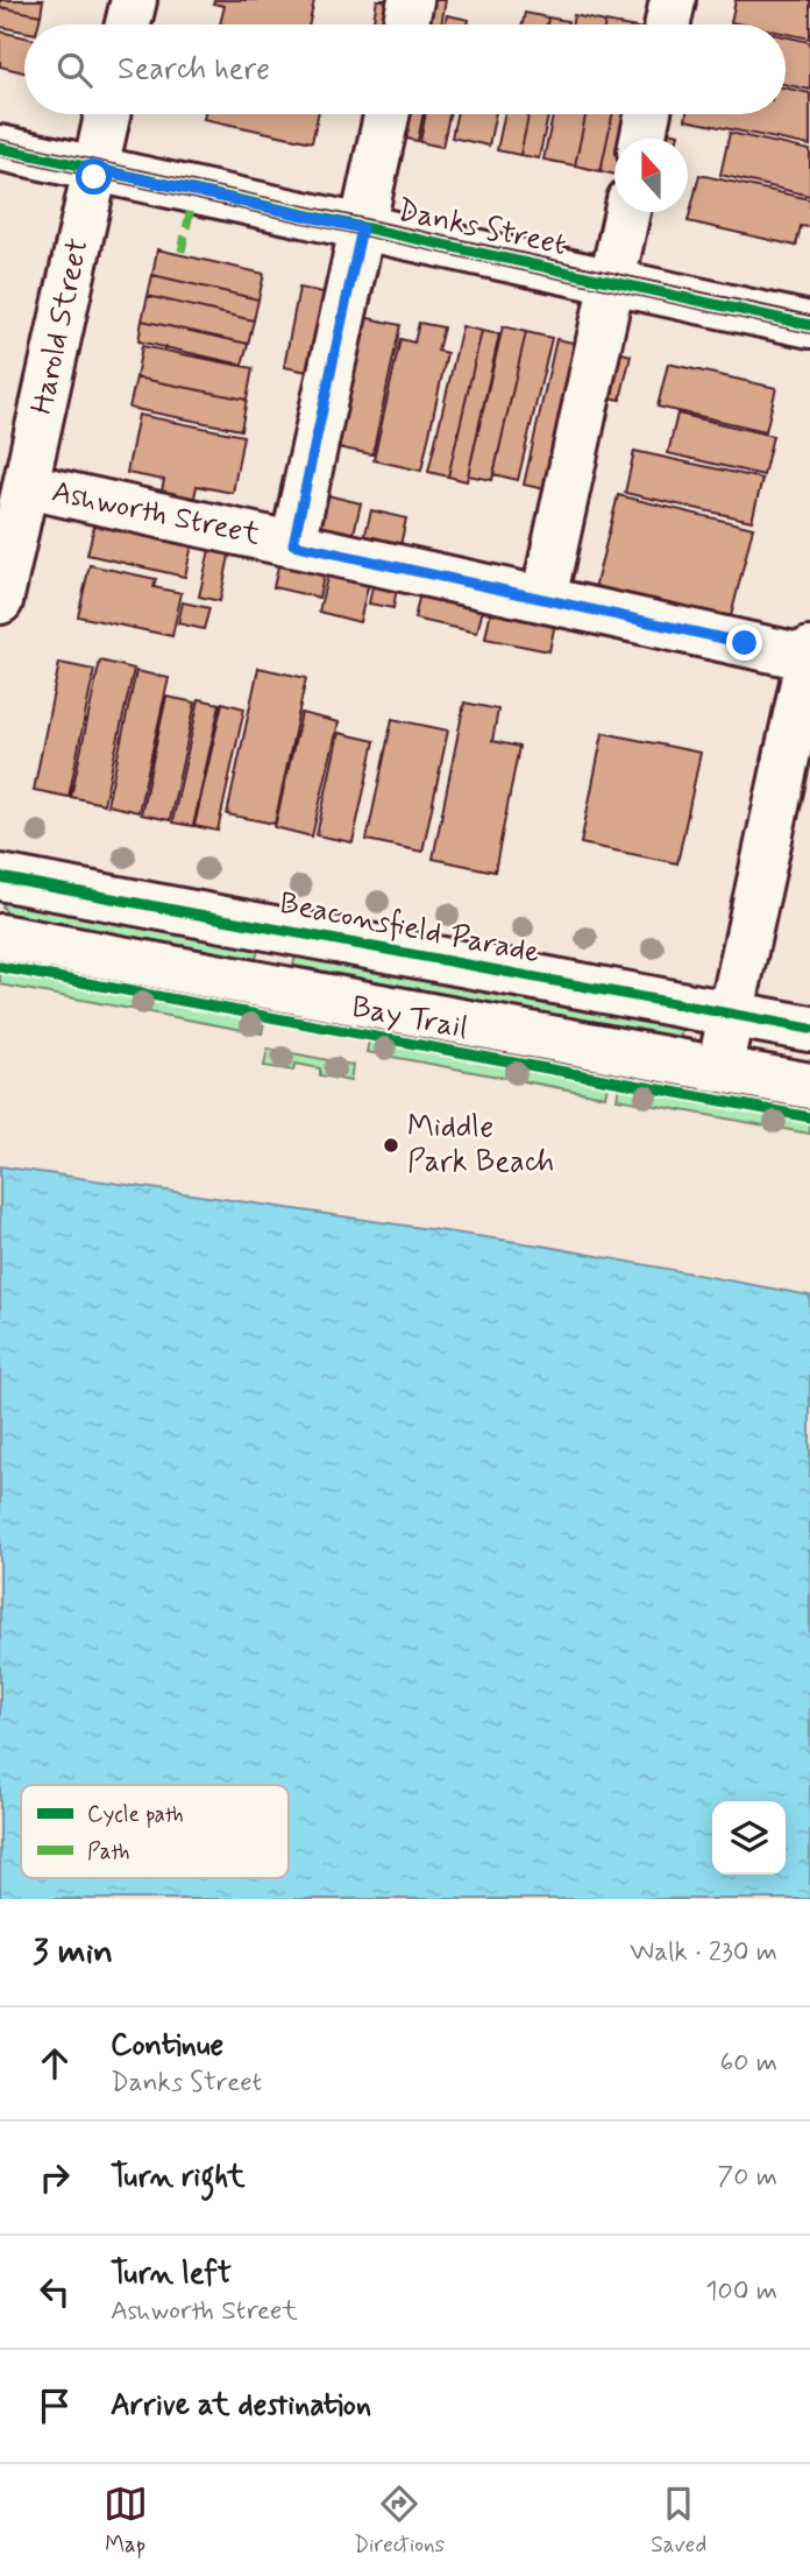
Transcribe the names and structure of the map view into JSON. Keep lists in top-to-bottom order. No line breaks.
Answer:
{"streets":{"street":["Danks Street","Harold Street","Ashworth Street","Beaconsfield Parade"],"cycle path":["Bay Trail"]},"crossings":[["Danks Street","Harold Street"],["Harold Street","Ashworth Street"]],"places":["Middle Park Beach"],"legend":["Cycle path","Path"],"north":"top","page":{"search":"Search here","heading":["3 min","Walk · 230 m"],"list":[["Continue","Danks Street","60 m"],["Turn right","70 m"],["Turn left","Ashworth Street","100 m"],"Arrive at destination"],"nav":["Map","Directions","Saved"]}}
